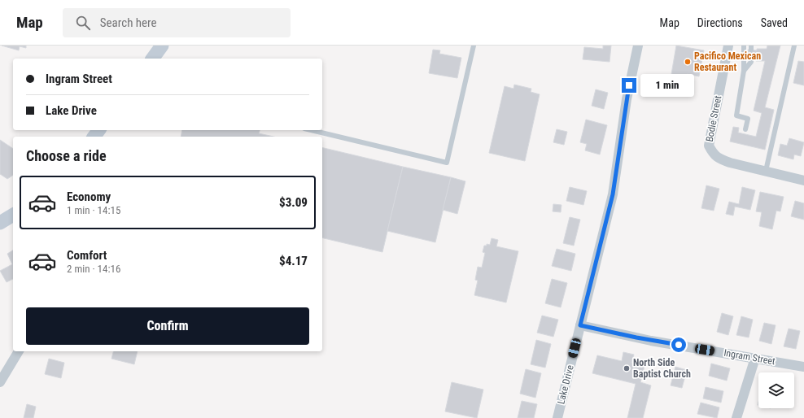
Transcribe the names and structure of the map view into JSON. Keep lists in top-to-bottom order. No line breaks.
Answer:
{"streets":{"street":["Bodie Street","Ingram Street","Lake Drive"]},"crossings":[["Ingram Street","Lake Drive"]],"places":["Pacifico Mexican Restaurant","North Side Baptist Church"],"page":{"header":"Map","search":"Search here","nav":["Map","Directions","Saved"],"banner":["Ingram Street","Lake Drive"],"bubble":"1 min","heading":"Choose a ride","list":[{"name":"Economy","note":"1 min · 14:15","value":"$3.09"},{"name":"Comfort","note":"2 min · 14:16","value":"$4.17"}],"buttons":"Confirm"}}
